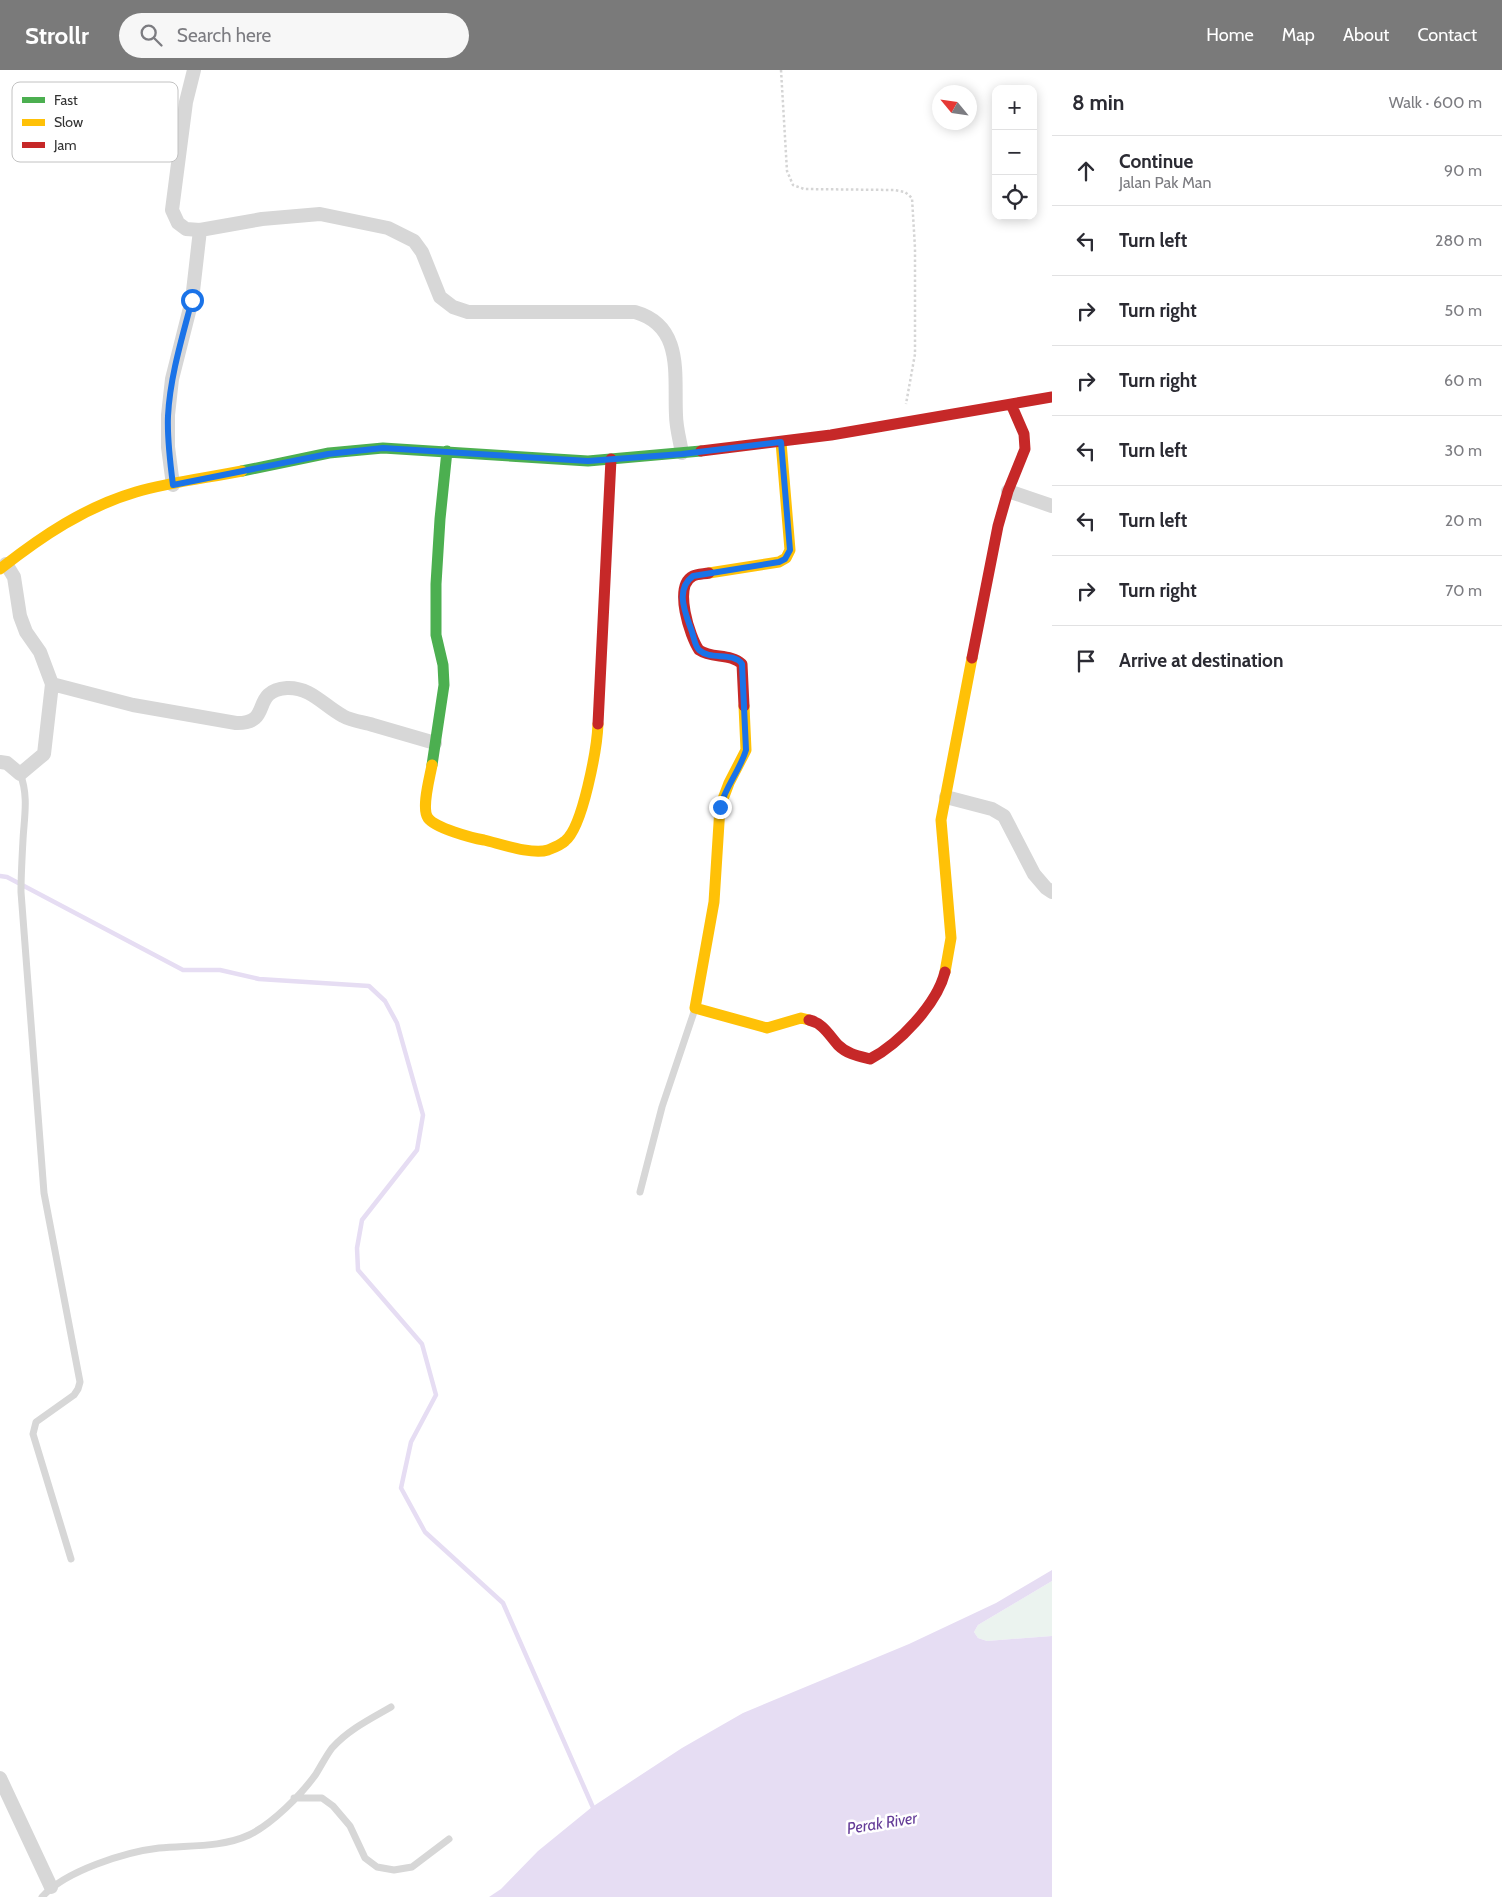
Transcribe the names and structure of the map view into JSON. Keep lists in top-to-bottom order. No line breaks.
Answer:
{"water":["Perak River"],"legend":["Fast","Slow","Jam"],"north":"top left","page":{"header":"Strollr","search":"Search here","nav":["Home","Map","About","Contact"],"heading":["8 min","Walk · 600 m"],"map_buttons":["+","−"],"list":[["Continue","Jalan Pak Man","90 m"],["Turn left","280 m"],["Turn right","50 m"],["Turn right","60 m"],["Turn left","30 m"],["Turn left","20 m"],["Turn right","70 m"],"Arrive at destination"]}}
